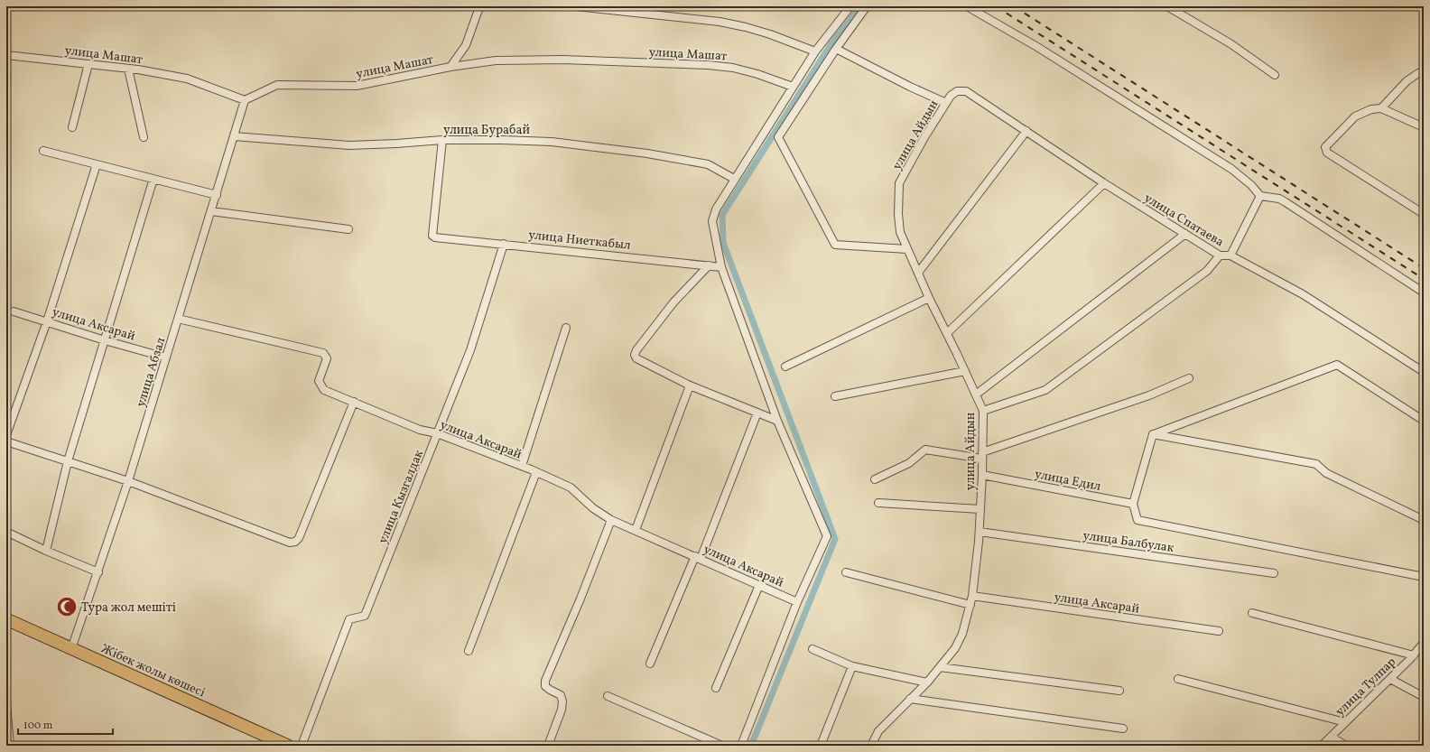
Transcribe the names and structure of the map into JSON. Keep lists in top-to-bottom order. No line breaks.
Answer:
{"streets":{"main road":["Жібек жолы көшесі"],"street":["улица Машат","улица Бурабай","улица Айдын","улица Спатаева","улица Ниеткабыл","улица Аксарай","улица Абзал","улица Едил","улица Кызгалдак","улица Балбулак","улица Тулпар"]},"crossings":[["улица Машат","улица Абзал"],["улица Бурабай","улица Ниеткабыл"],["улица Бурабай","улица Абзал"],["улица Айдын","улица Спатаева"],["улица Айдын","улица Аксарай"],["улица Айдын","улица Едил"],["улица Айдын","улица Балбулак"],["улица Ниеткабыл","улица Кызгалдак"],["улица Аксарай","улица Абзал"],["улица Аксарай","улица Кызгалдак"],["улица Абзал","Жібек жолы көшесі"],["улица Едил","улица Балбулак"]],"places":{"mosque":["Тура жол мешіті"]},"scale_bar":"100 m"}
